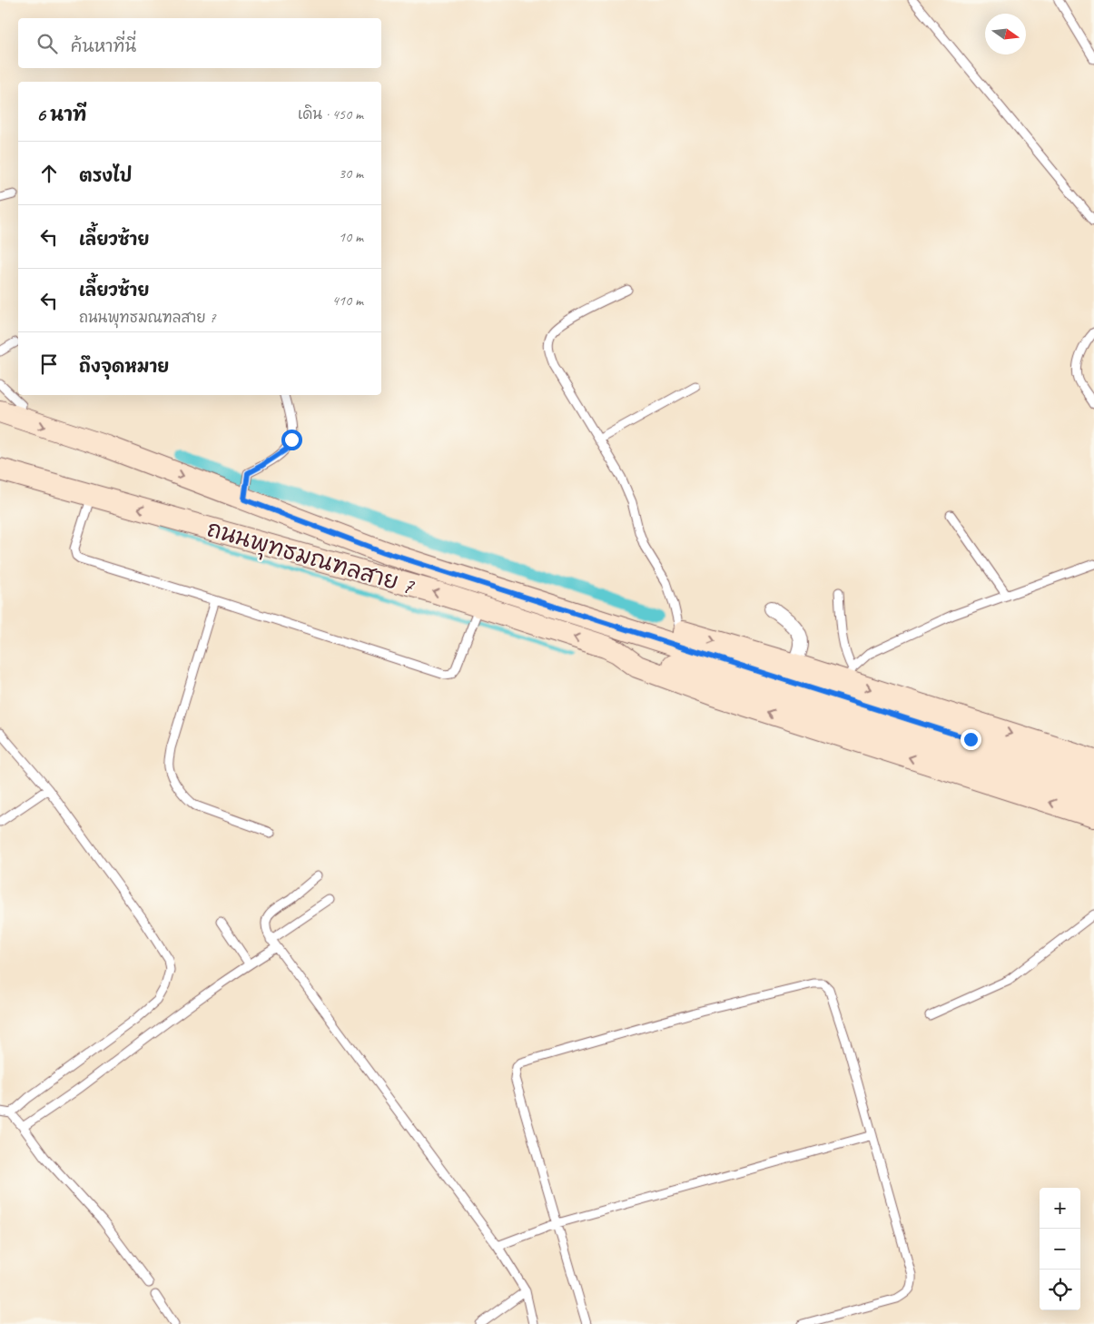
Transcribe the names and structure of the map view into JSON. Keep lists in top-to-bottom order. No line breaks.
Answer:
{"streets":{"main road":["ถนนพุทธมณฑลสาย 7"]},"north":"right","page":{"search":"ค้นหาที่นี่","heading":["6 นาที","เดิน · 450 m"],"list":[["ตรงไป","30 m"],["เลี้ยวซ้าย","10 m"],["เลี้ยวซ้าย","ถนนพุทธมณฑลสาย 7","410 m"],"ถึงจุดหมาย"],"map_buttons":["+","−"]}}
